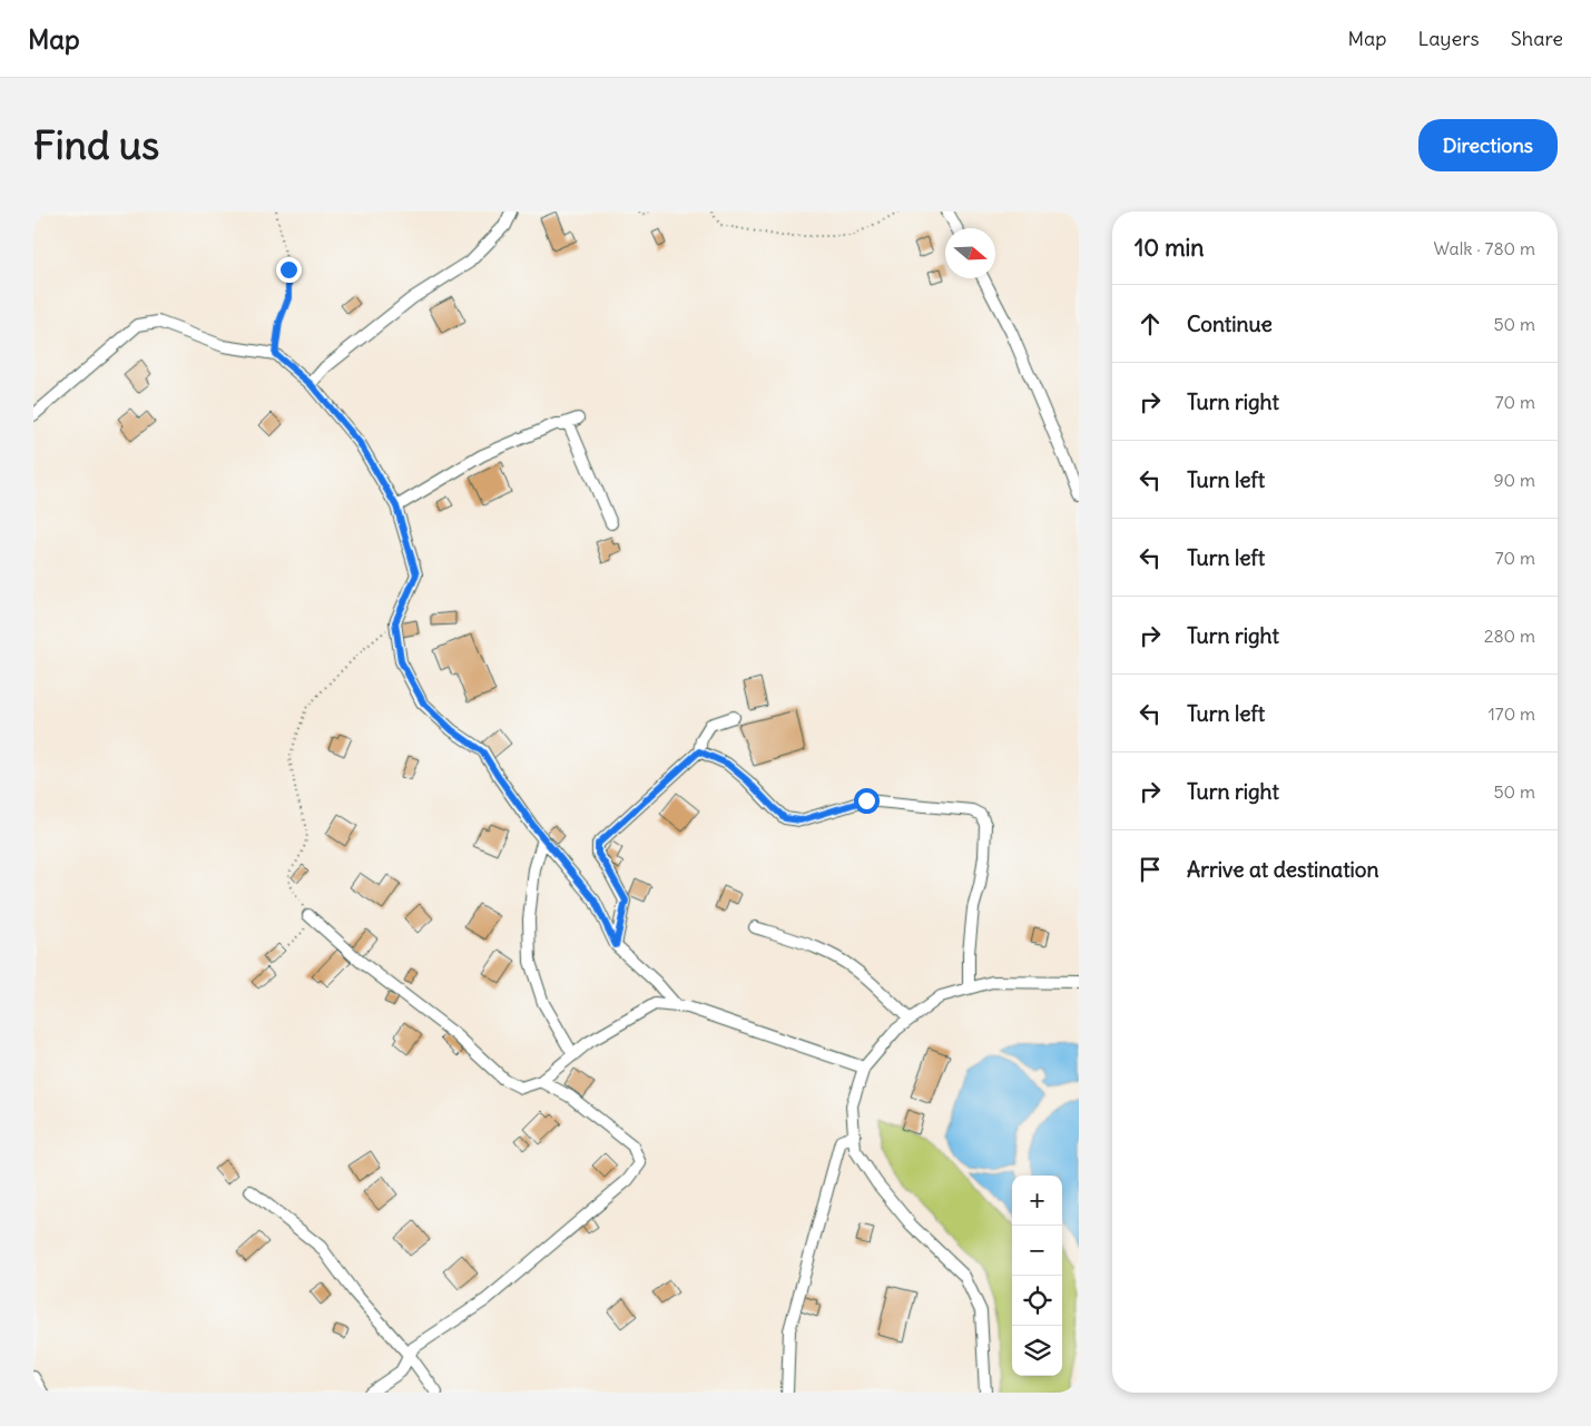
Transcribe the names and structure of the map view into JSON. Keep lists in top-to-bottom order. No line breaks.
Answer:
{"north":"right","page":{"header":"Map","nav":["Map","Layers","Share"],"buttons":"Directions","title":"Find us","heading":["10 min","Walk · 780 m"],"list":[["Continue","50 m"],["Turn right","70 m"],["Turn left","90 m"],["Turn left","70 m"],["Turn right","280 m"],["Turn left","170 m"],["Turn right","50 m"],"Arrive at destination"],"map_buttons":["+","−"]}}
